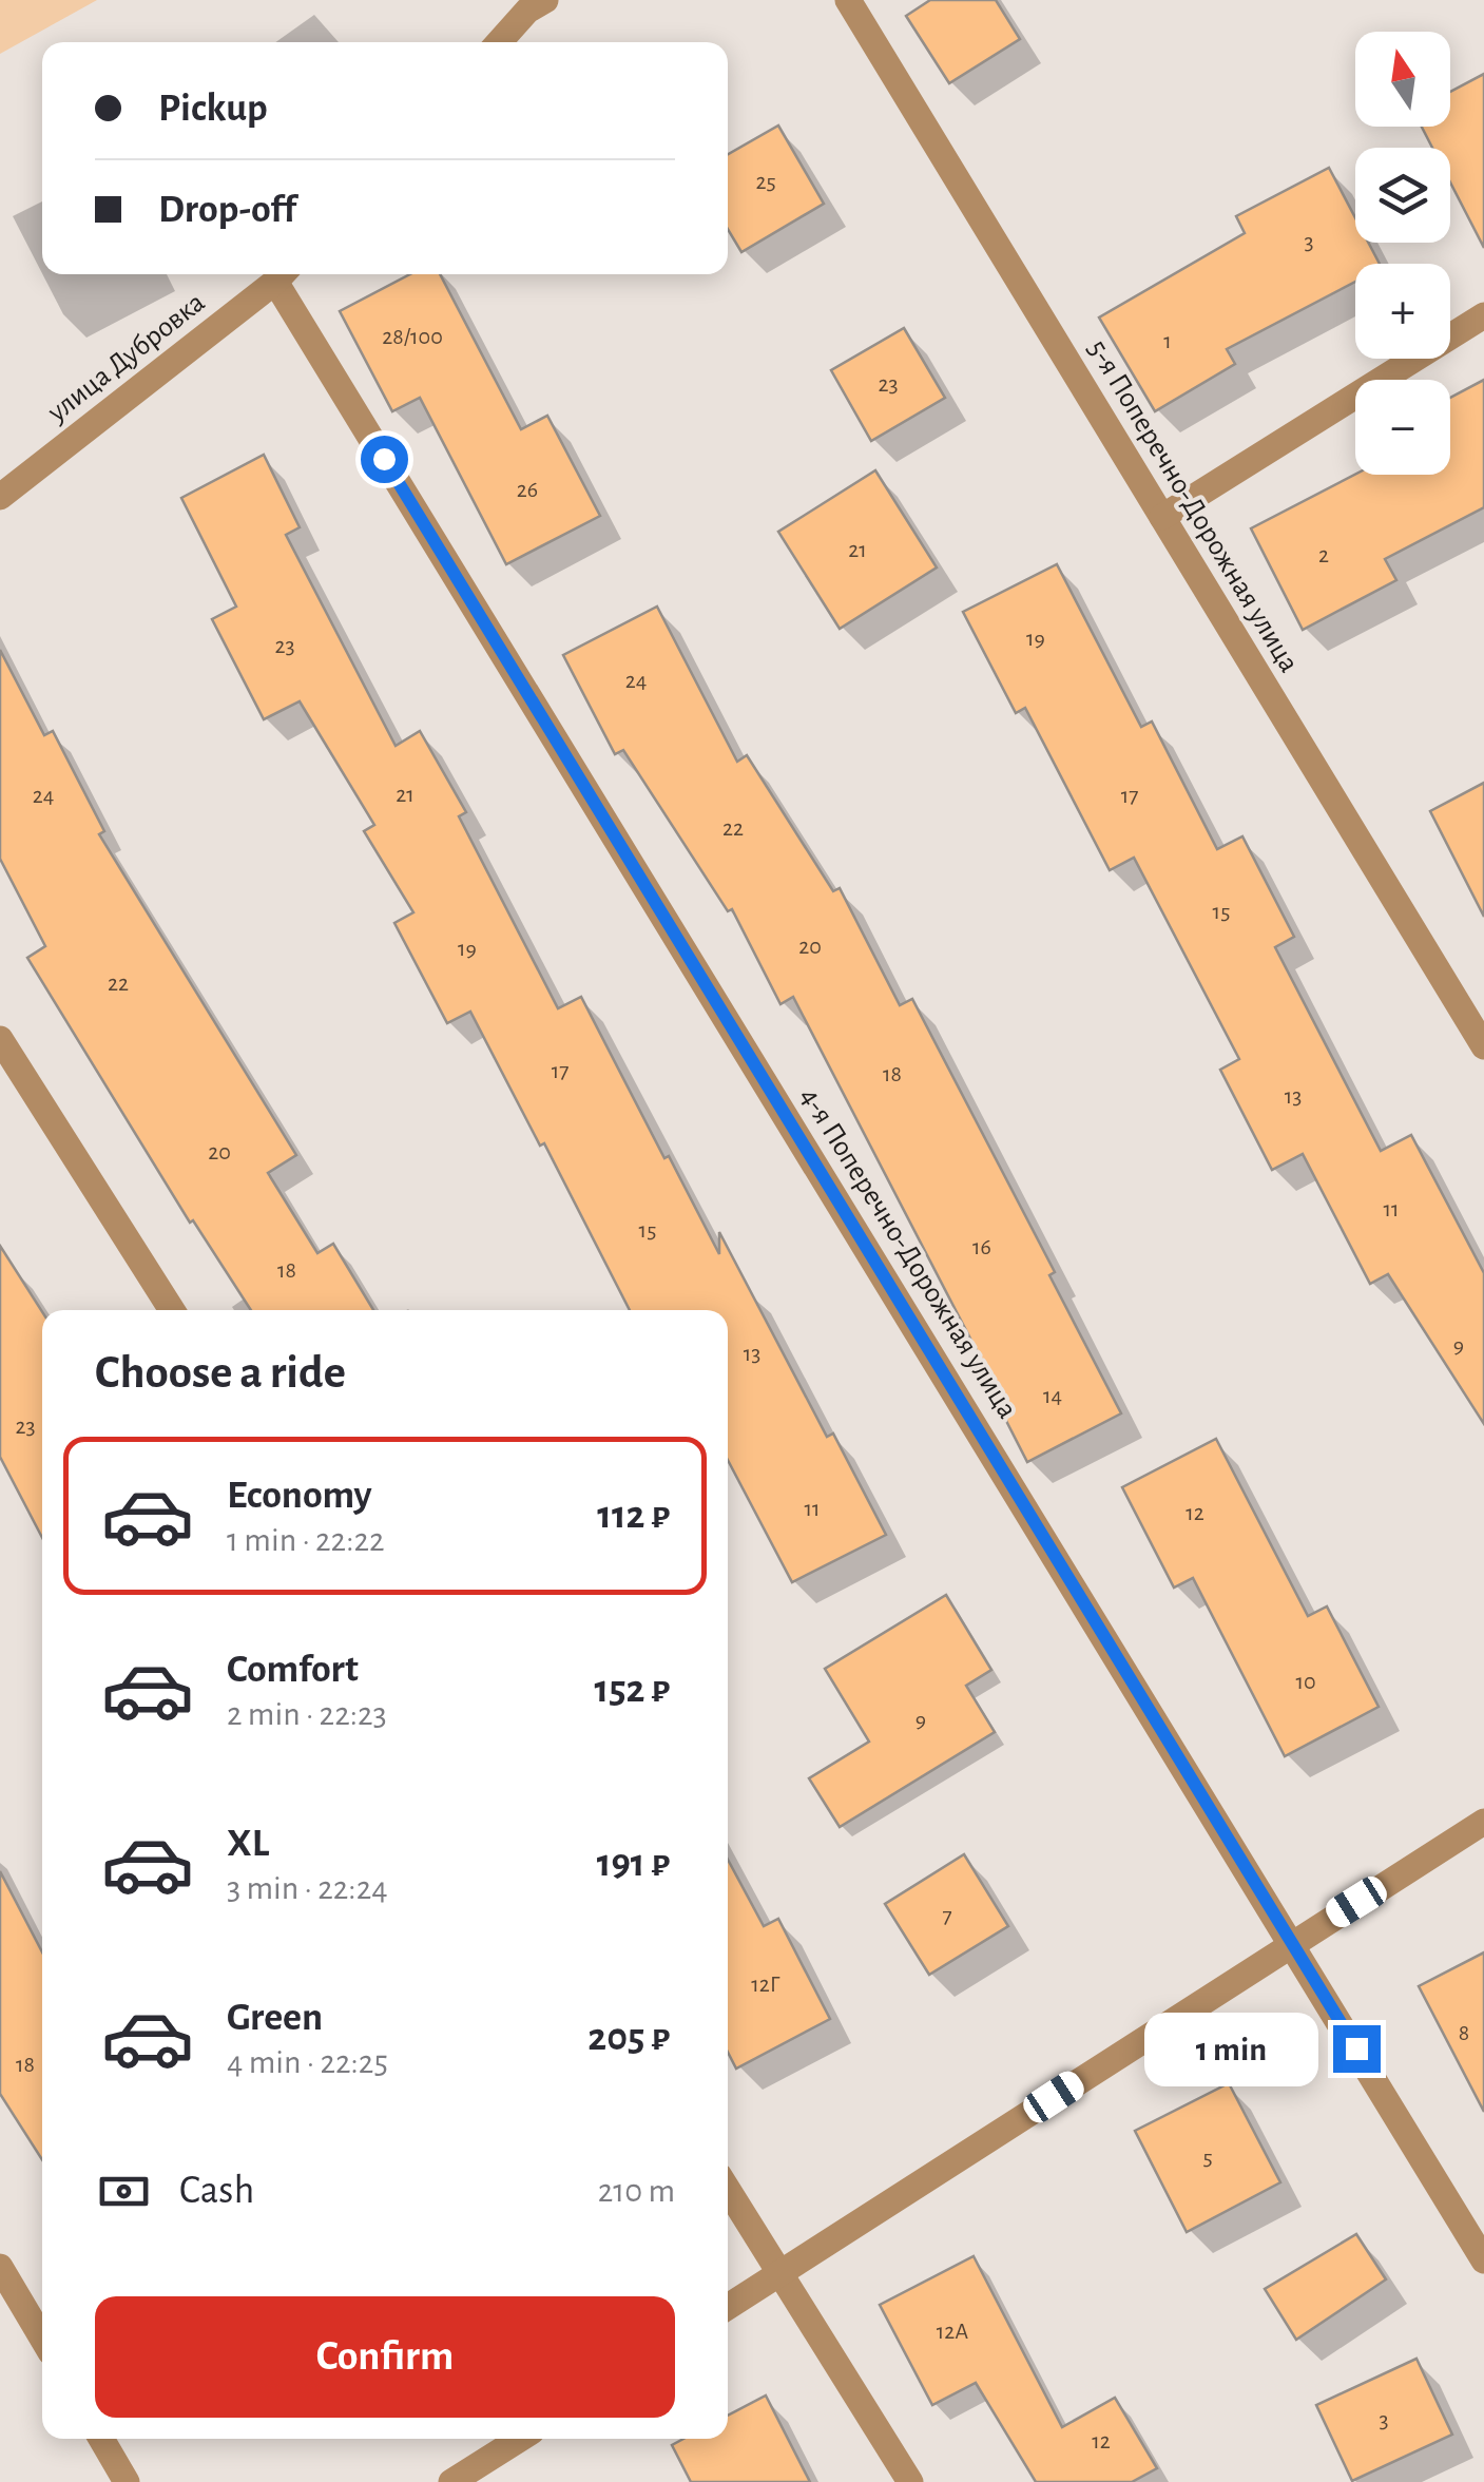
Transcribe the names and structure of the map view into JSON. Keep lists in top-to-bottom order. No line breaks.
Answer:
{"streets":{"street":["улица Дубровка","5-я Поперечно-Дорожная улица","4-я Поперечно-Дорожная улица"]},"crossings":[["улица Дубровка","4-я Поперечно-Дорожная улица"]],"house_numbers":["25","3","28/100","1","23","26","21","2","19","23","24","21","24","17","22","15","20","19","22","17","18","13","20","11","15","16","18","9","13","14","23","11","12","10","9","7","12Г","8","18","5","12А","3","12"],"north":"top","page":{"map_buttons":["+","−"],"banner":["Pickup","Drop-off"],"heading":"Choose a ride","list":[{"name":"Economy","note":"1 min · 22:22","value":"112 ₽"},{"name":"Comfort","note":"2 min · 22:23","value":"152 ₽"},{"name":"XL","note":"3 min · 22:24","value":"191 ₽"},{"name":"Green","note":"4 min · 22:25","value":"205 ₽"}],"bubble":"1 min","pay":["Cash","210 m"],"buttons":"Confirm"}}
